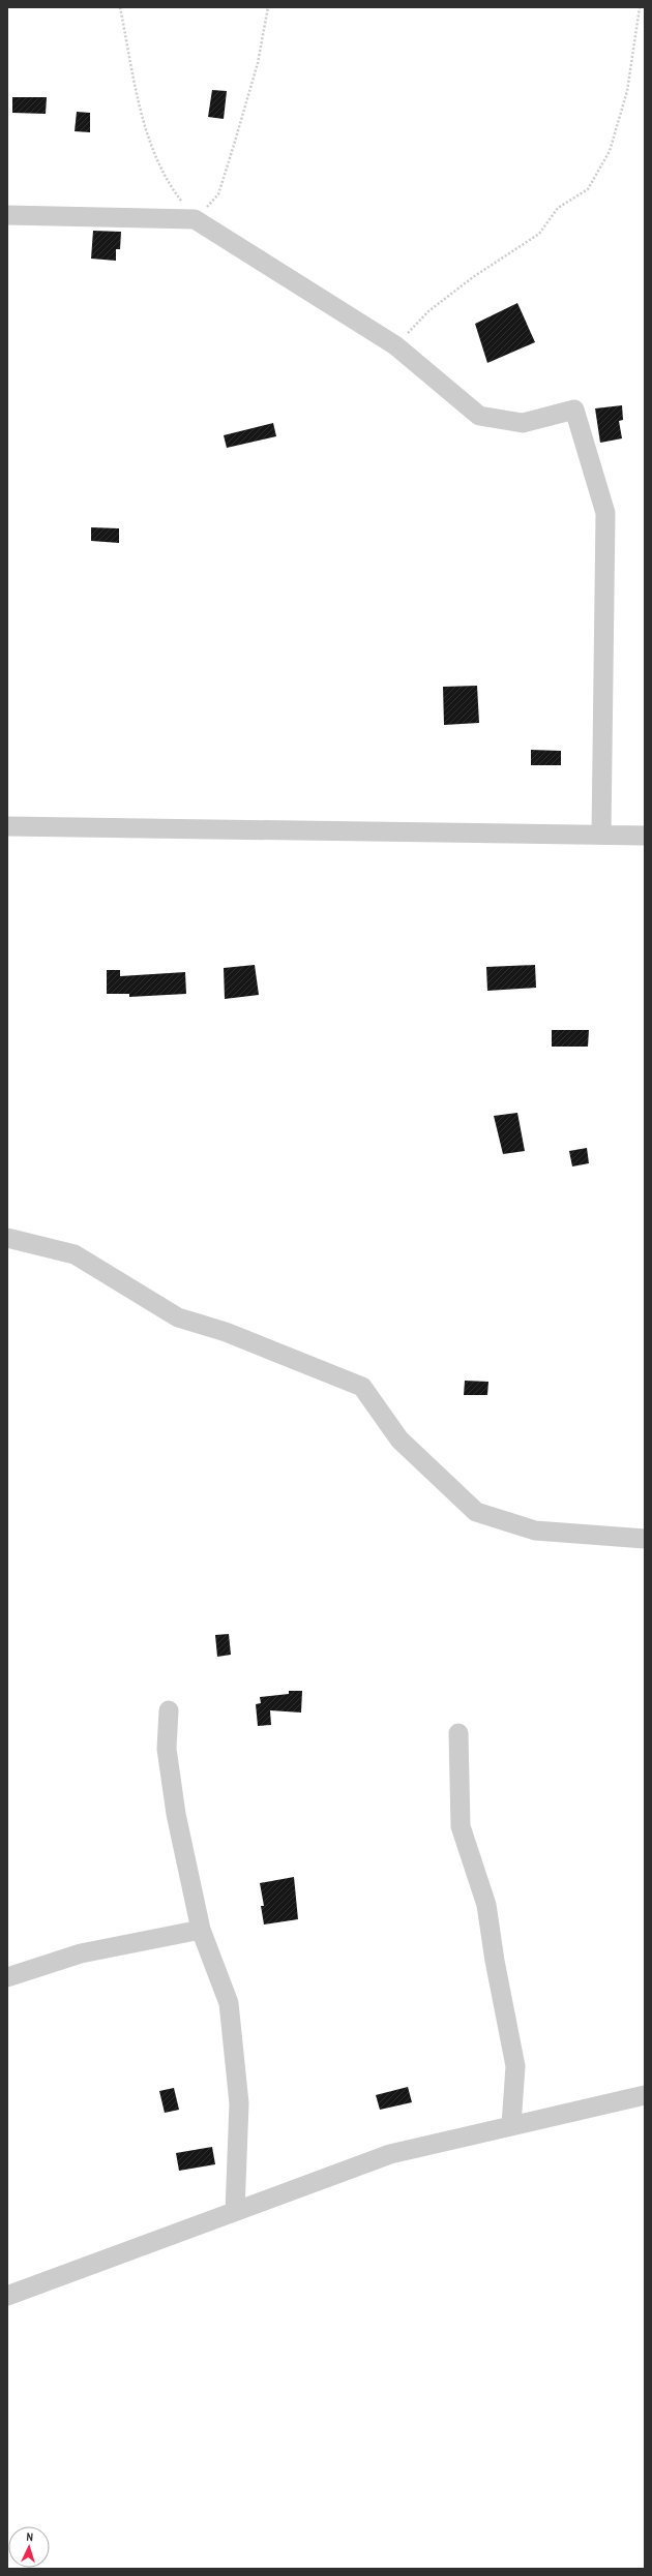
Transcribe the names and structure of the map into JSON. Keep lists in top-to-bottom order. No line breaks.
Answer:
{"north":"top"}
